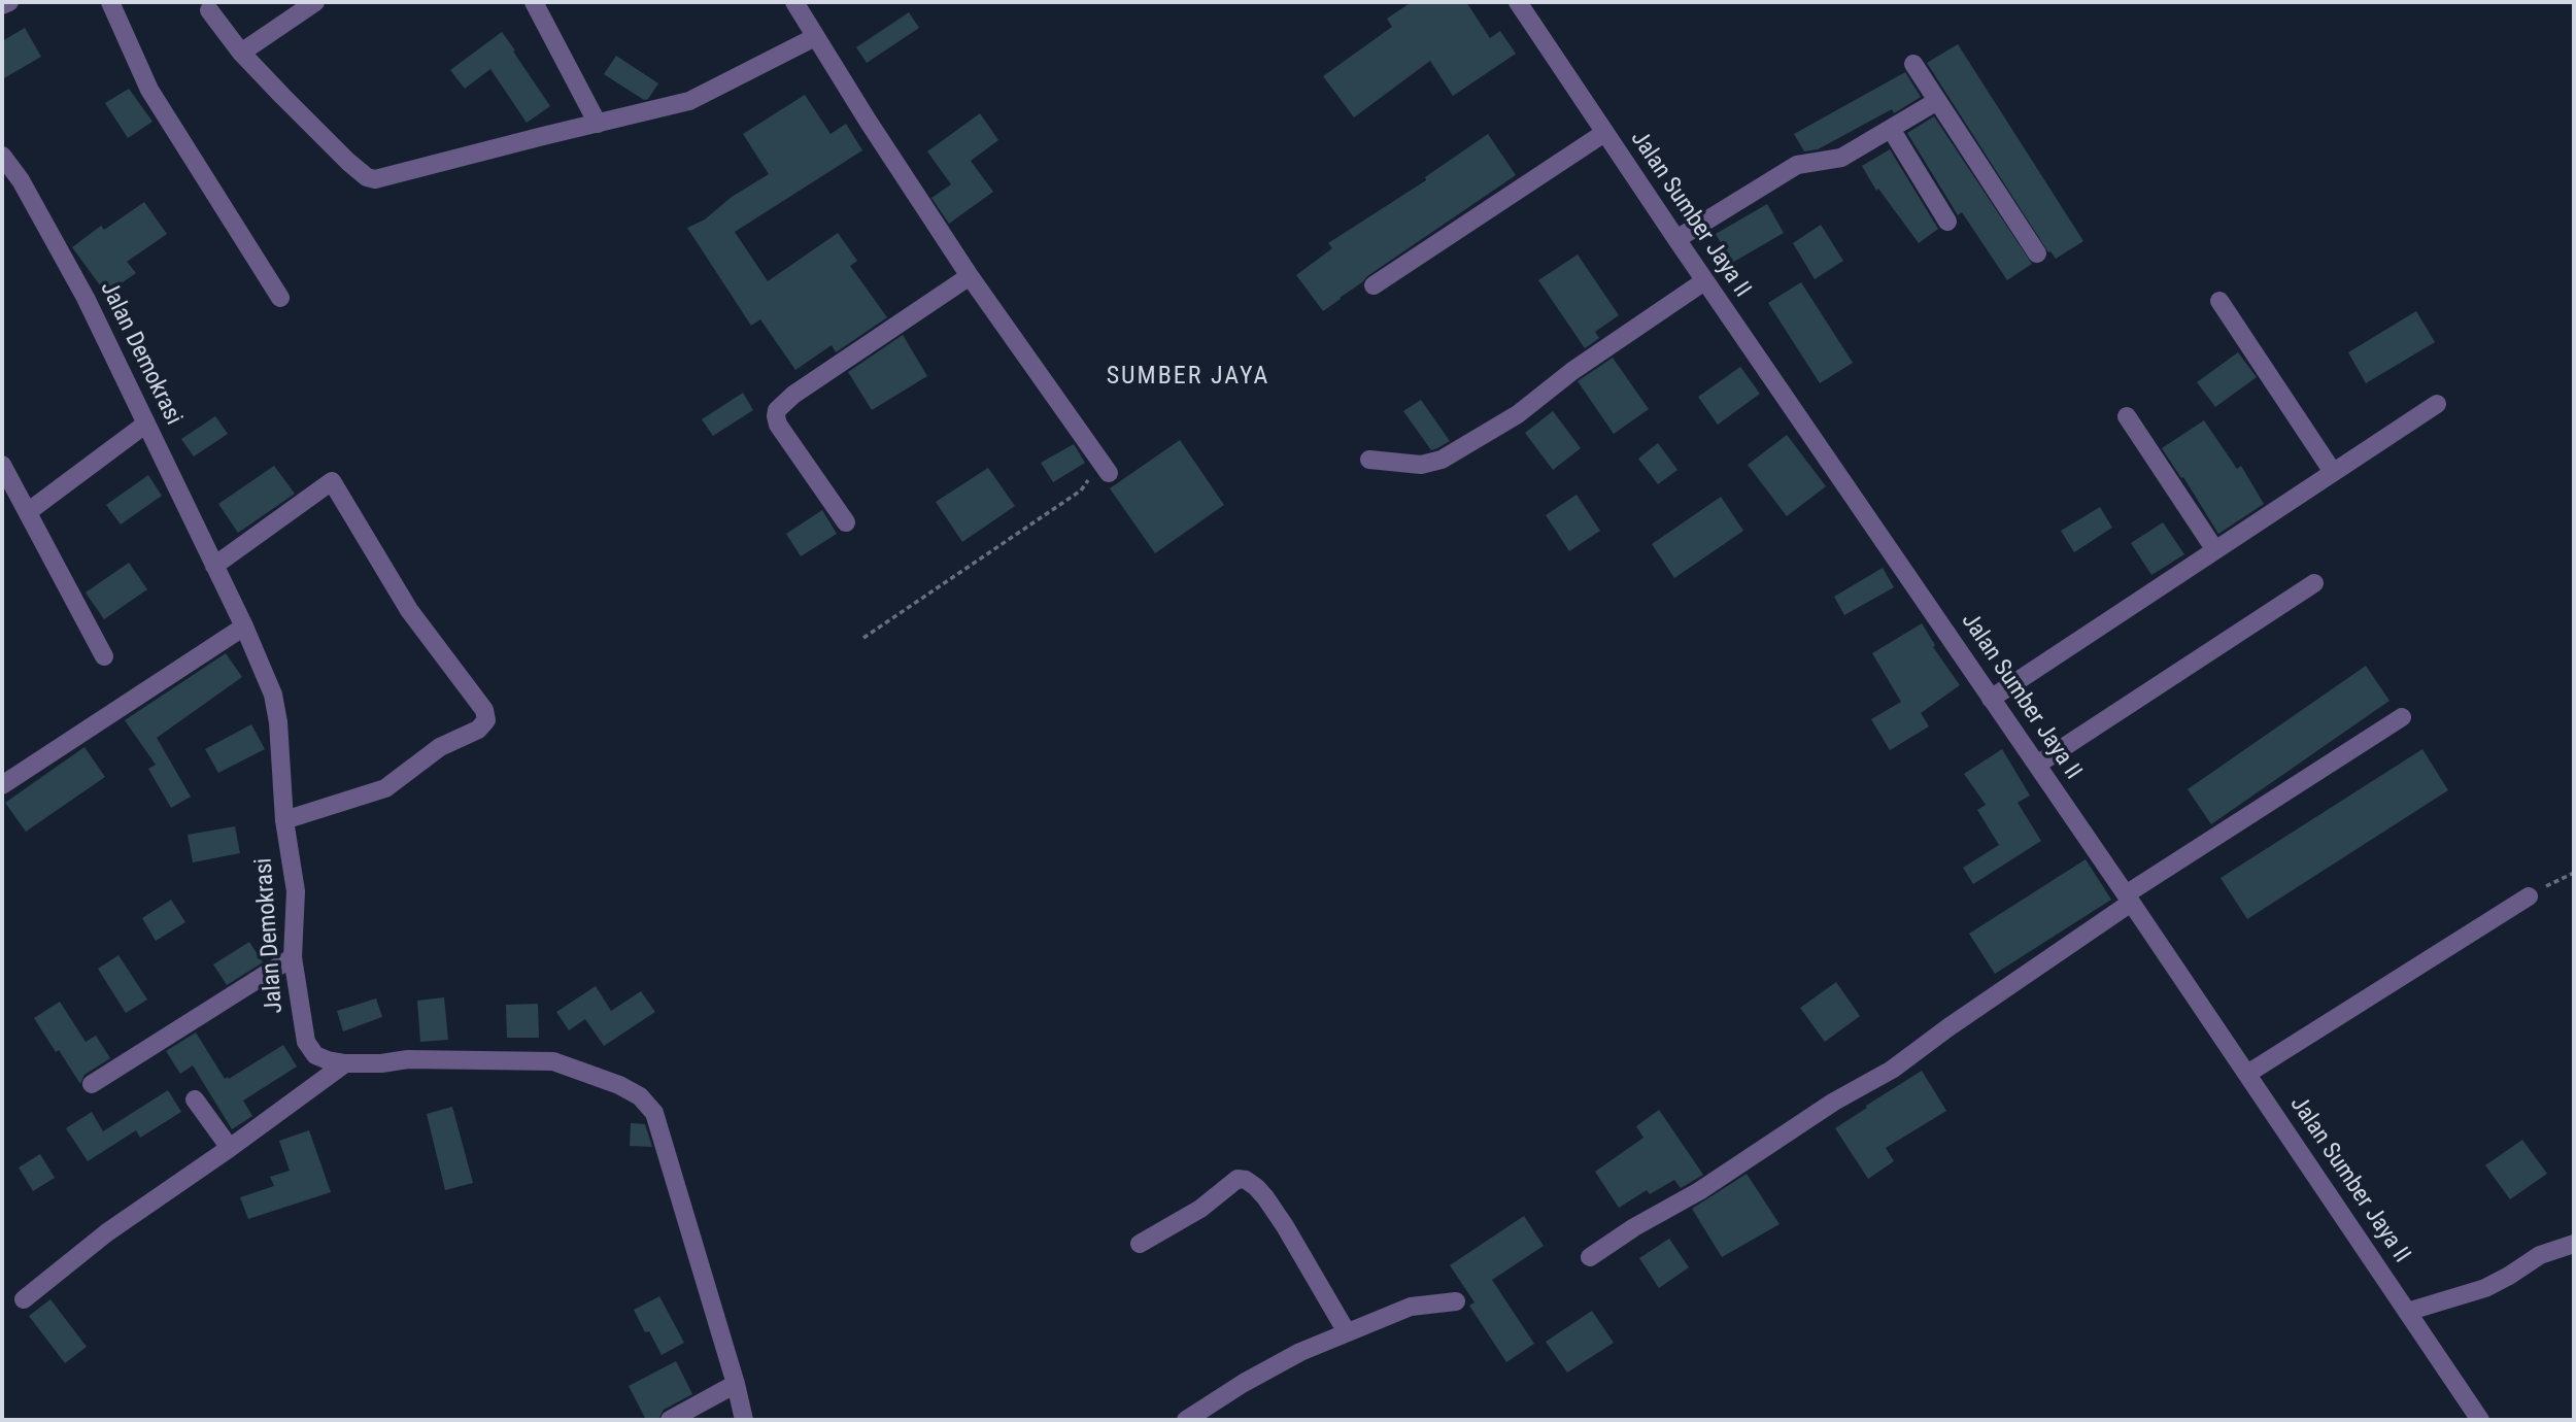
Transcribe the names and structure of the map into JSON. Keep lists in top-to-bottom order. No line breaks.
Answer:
{"streets":{"street":["Jalan Sumber Jaya II","Jalan Demokrasi"]},"districts":["SUMBER JAYA"]}
